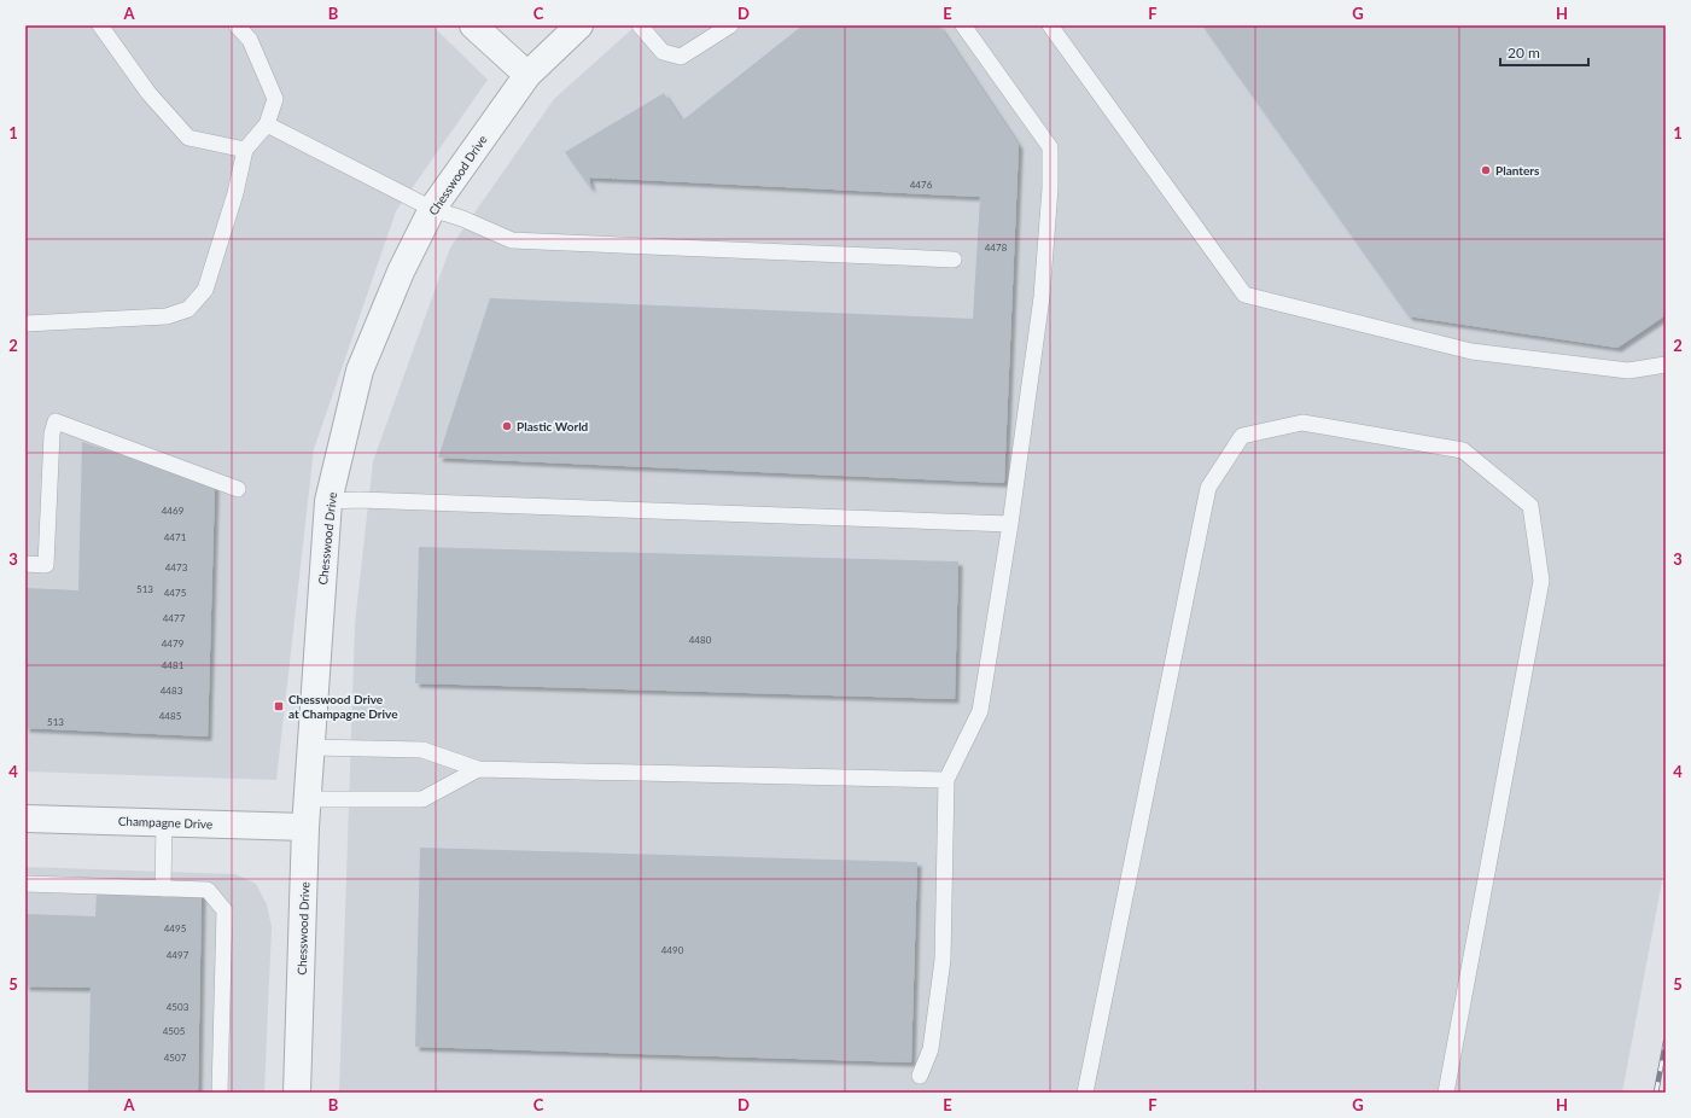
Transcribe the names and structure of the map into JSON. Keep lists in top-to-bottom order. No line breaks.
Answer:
{"streets":{"street":["Chesswood Drive","Champagne Drive"]},"crossings":[["Chesswood Drive","Champagne Drive"]],"places":{"other":["Planters","Plastic World"],"transit":["Chesswood Drive at Champagne Drive"]},"house_numbers":["4476","4478","4469","4471","4473","513","4475","4477","4480","4479","4481","4483","4485","513","4495","4490","4497","4503","4505","4507"],"scale_bar":"20 m","grid":{"columns":["A","B","C","D","E","F","G","H"],"rows":["1","2","3","4","5"]}}
